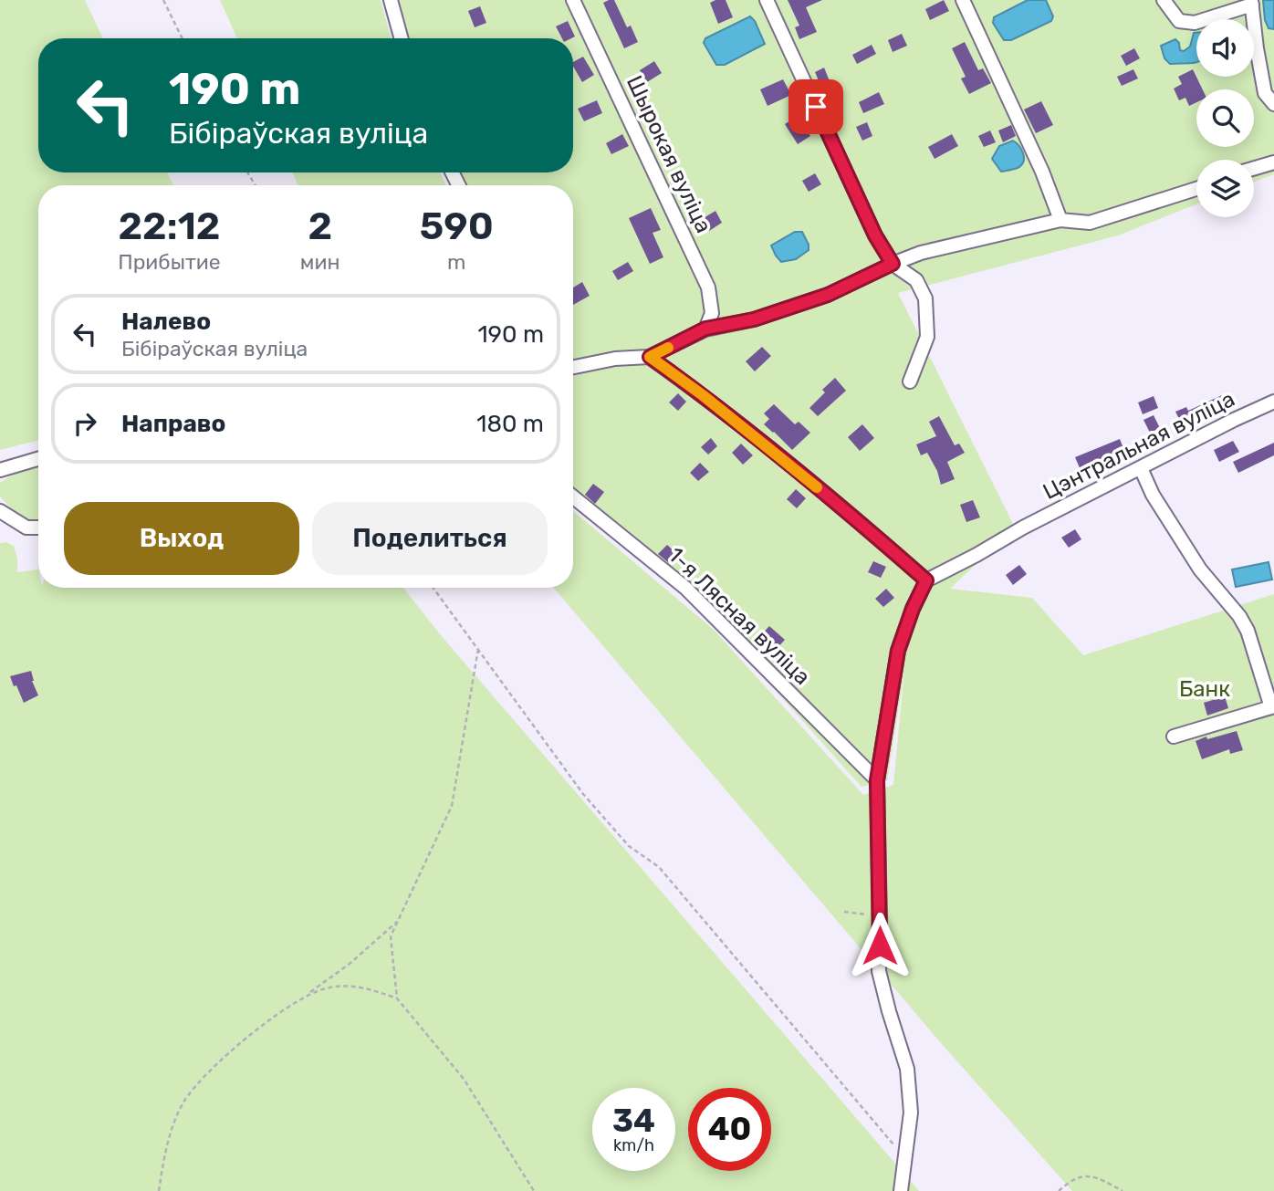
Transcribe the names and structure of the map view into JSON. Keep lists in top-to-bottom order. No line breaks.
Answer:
{"streets":{"street":["Шырокая вуліца","Цэнтральная вуліца","1-я Лясная вуліца"]},"parks":["Банк"],"page":{"turn":["190 m","Бібіраўская вуліца"],"eta":["22:12","Прибытие","2","мин","590","m"],"list":[{"name":"Налево","note":"Бібіраўская вуліца","value":"190 m"},{"name":"Направо","value":"180 m"}],"buttons":["Выход","Поделиться"],"speed":"34 km/h","limit":"40"}}
